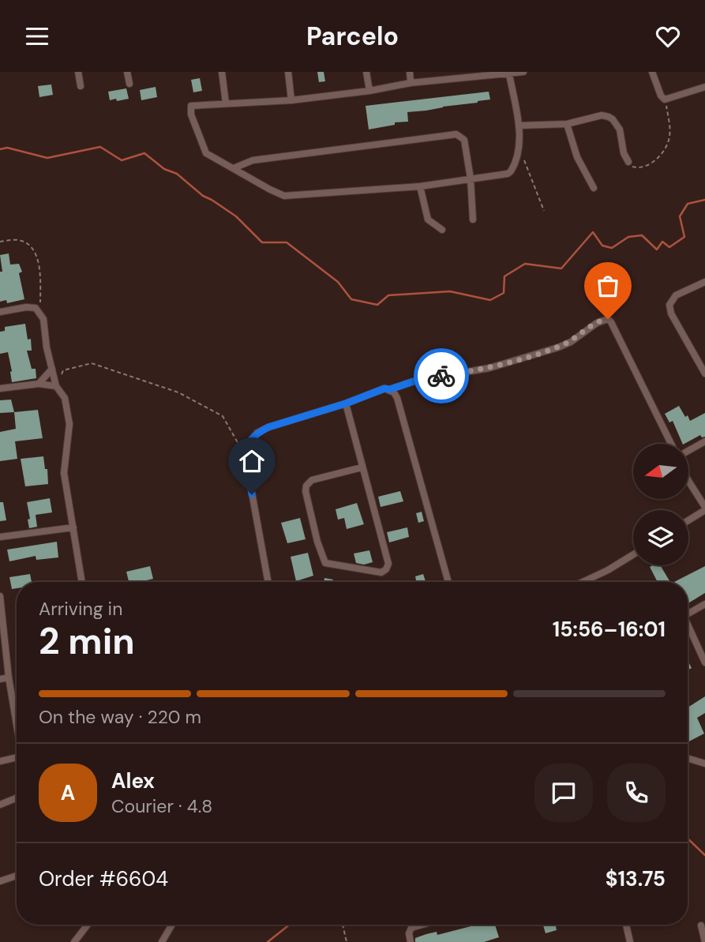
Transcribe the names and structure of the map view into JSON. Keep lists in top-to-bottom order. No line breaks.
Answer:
{"north":"left","page":{"header":"Parcelo","heading":["2 min","Arriving in","15:56–16:01"],"panel":["Alex","Courier · 4.8","Order #6604","$13.75"],"bar":"On the way · 220 m","round":"A"}}
